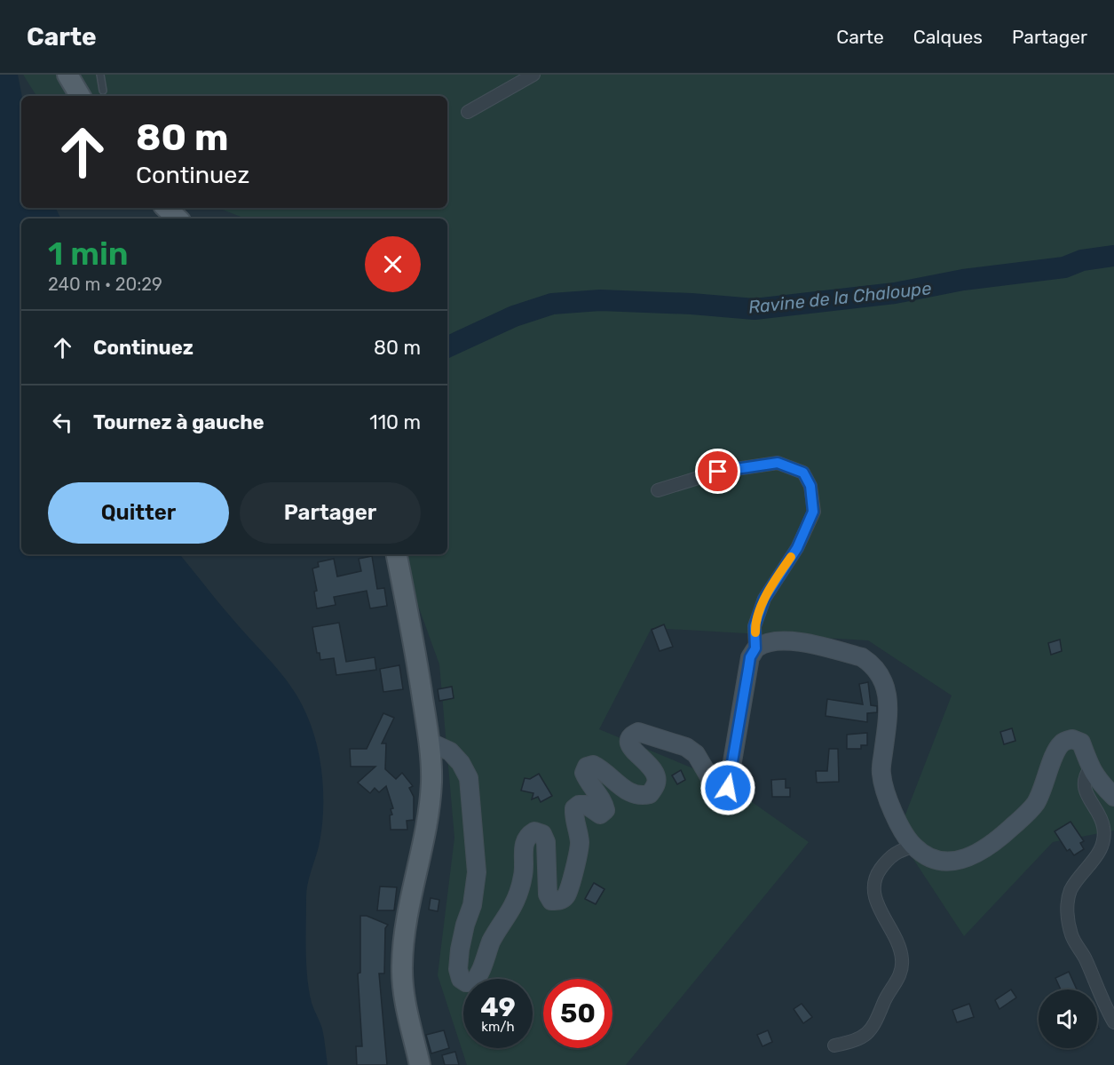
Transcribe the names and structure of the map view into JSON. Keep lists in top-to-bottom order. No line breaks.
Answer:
{"water":["Ravine de la Chaloupe"],"page":{"header":"Carte","nav":["Carte","Calques","Partager"],"turn":["80 m","Continuez"],"heading":["1 min","240 m · 20:29"],"list":[{"name":"Continuez","value":"80 m"},{"name":"Tournez à gauche","value":"110 m"}],"buttons":["Quitter","Partager"],"speed":"49 km/h","limit":"50"}}
